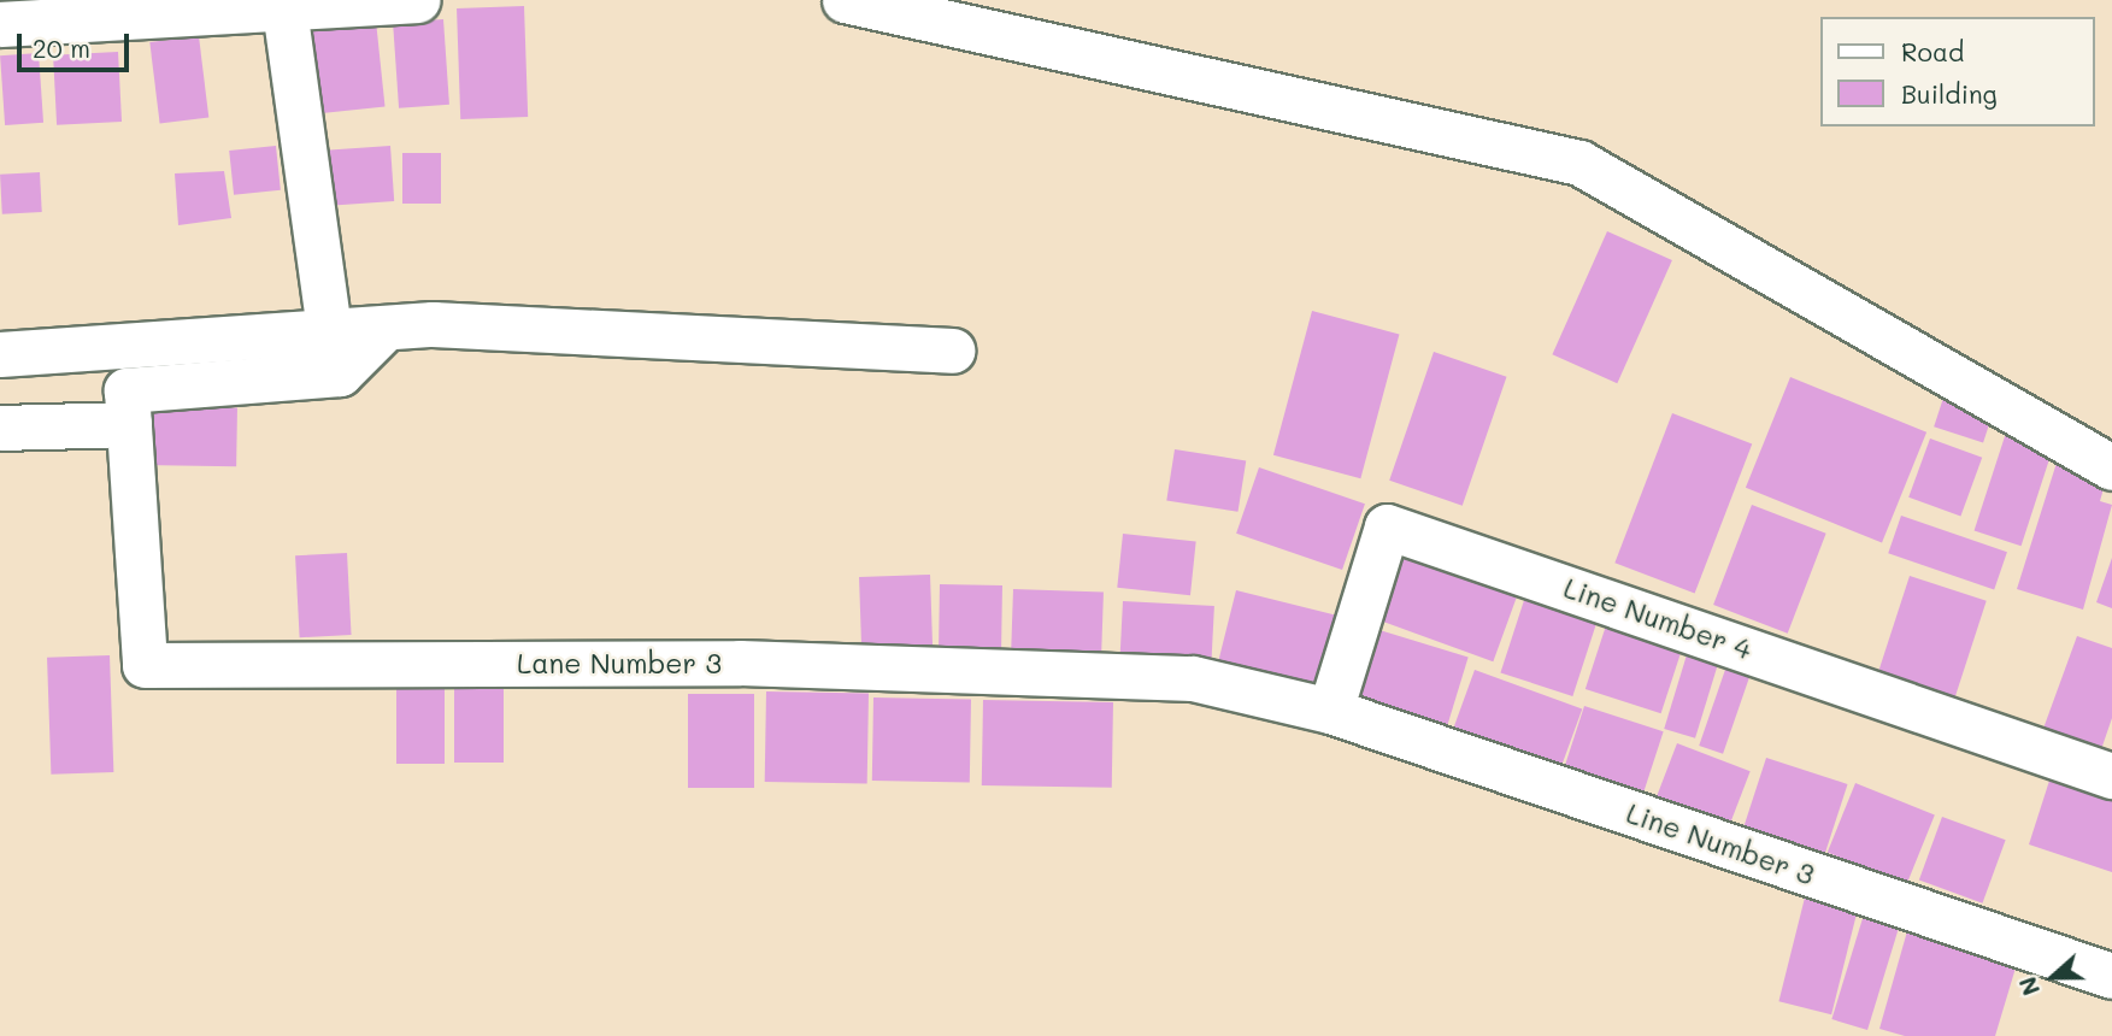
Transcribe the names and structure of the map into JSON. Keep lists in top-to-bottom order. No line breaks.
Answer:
{"streets":{"street":["Line Number 4","Lane Number 3","Line Number 3"]},"crossings":[["Line Number 4","Lane Number 3"],["Line Number 4","Line Number 3"],["Lane Number 3","Line Number 3"]],"legend":["Road","Building"],"scale_bar":"20 m","north":"left"}
